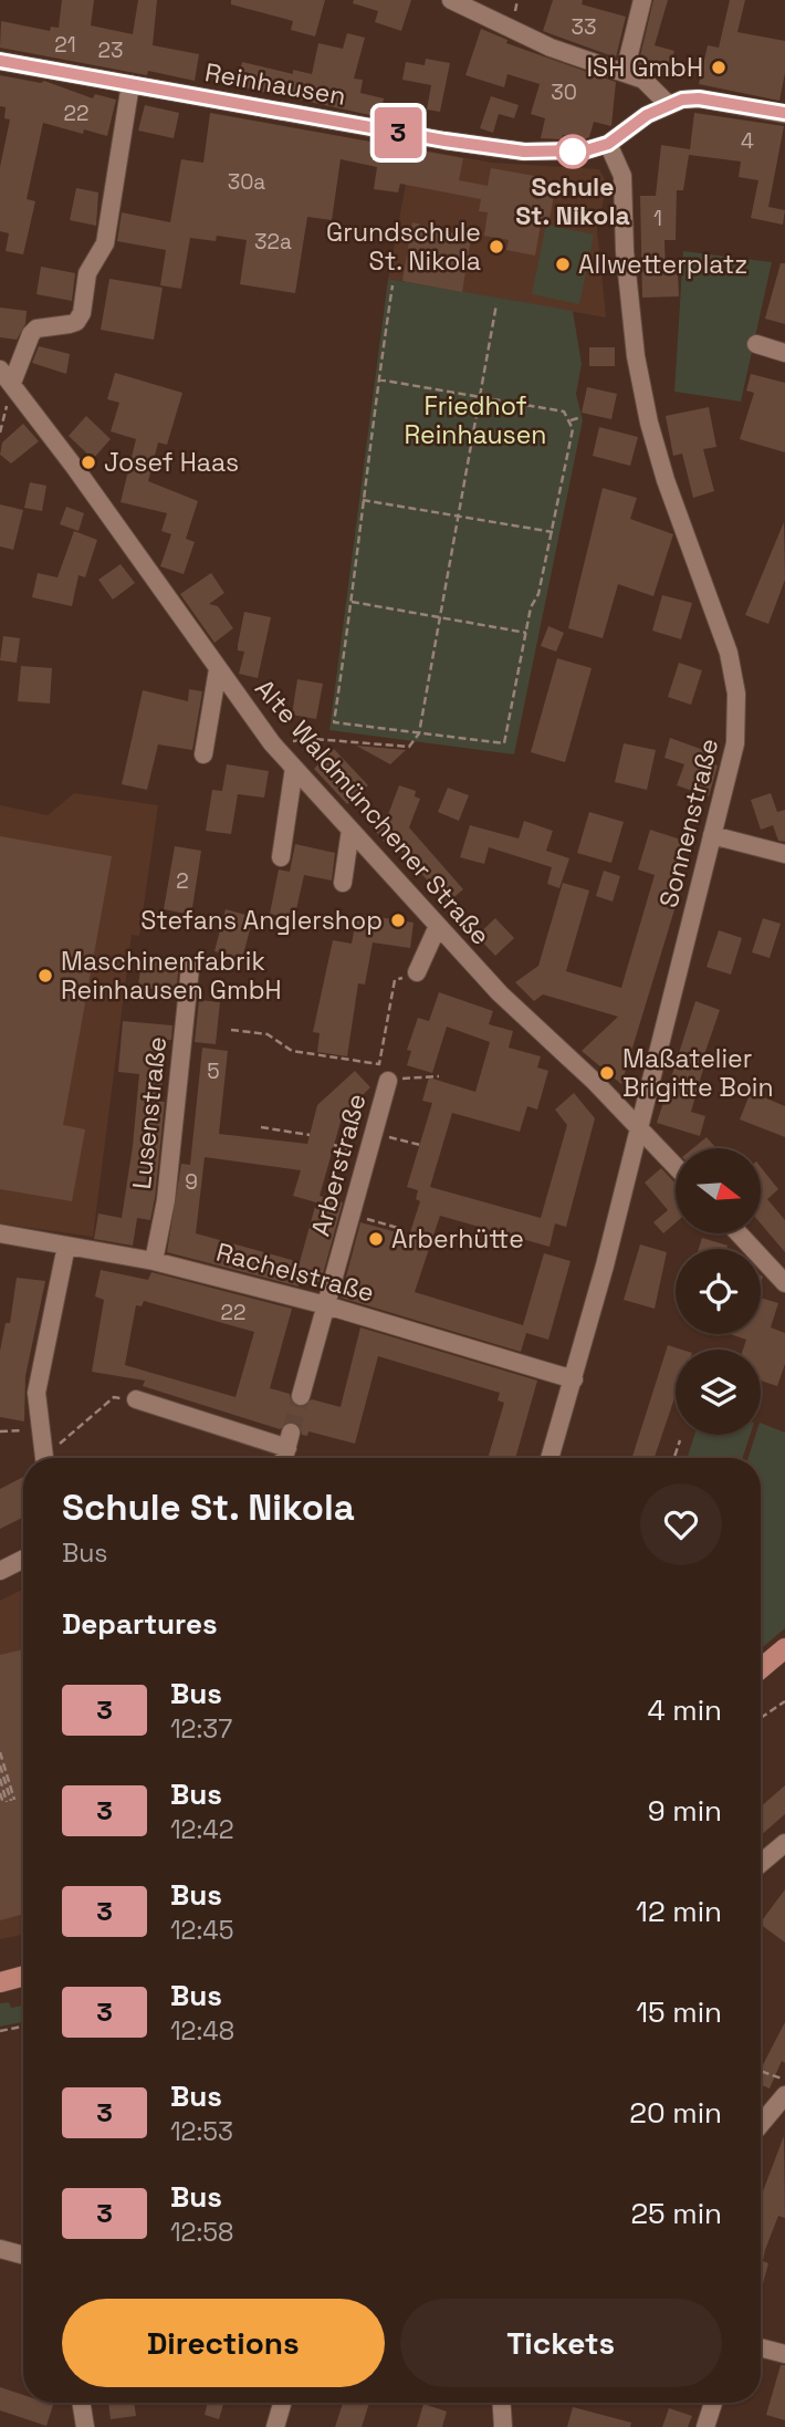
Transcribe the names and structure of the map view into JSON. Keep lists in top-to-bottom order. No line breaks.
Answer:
{"streets":{"street":["Reinhausen","Alte Waldmünchener Straße","Sonnenstraße","Lusenstraße","Arberstraße","Rachelstraße"]},"crossings":[["Reinhausen","Sonnenstraße"],["Alte Waldmünchener Straße","Sonnenstraße"],["Sonnenstraße","Rachelstraße"],["Lusenstraße","Rachelstraße"],["Arberstraße","Rachelstraße"]],"parks":["Friedhof Reinhausen"],"places":["ISH GmbH","Schule St. Nikola","Grundschule St. Nikola","Allwetterplatz","Josef Haas","Stefans Anglershop","Maschinenfabrik Reinhausen GmbH","Maßatelier Brigitte Boin","Arberhütte"],"lines":["bus line 3"],"house_numbers":["33","21","23","30","22","4","30a","1","32a","2","5","9","22"],"north":"right","page":{"on_map":"3","heading":[["Schule St. Nikola","Bus"],"Departures"],"list":[{"mark":"3","name":"Bus","note":"12:37","value":"4 min"},{"mark":"3","name":"Bus","note":"12:42","value":"9 min"},{"mark":"3","name":"Bus","note":"12:45","value":"12 min"},{"mark":"3","name":"Bus","note":"12:48","value":"15 min"},{"mark":"3","name":"Bus","note":"12:53","value":"20 min"},{"mark":"3","name":"Bus","note":"12:58","value":"25 min"}],"buttons":["Directions","Tickets"]}}
